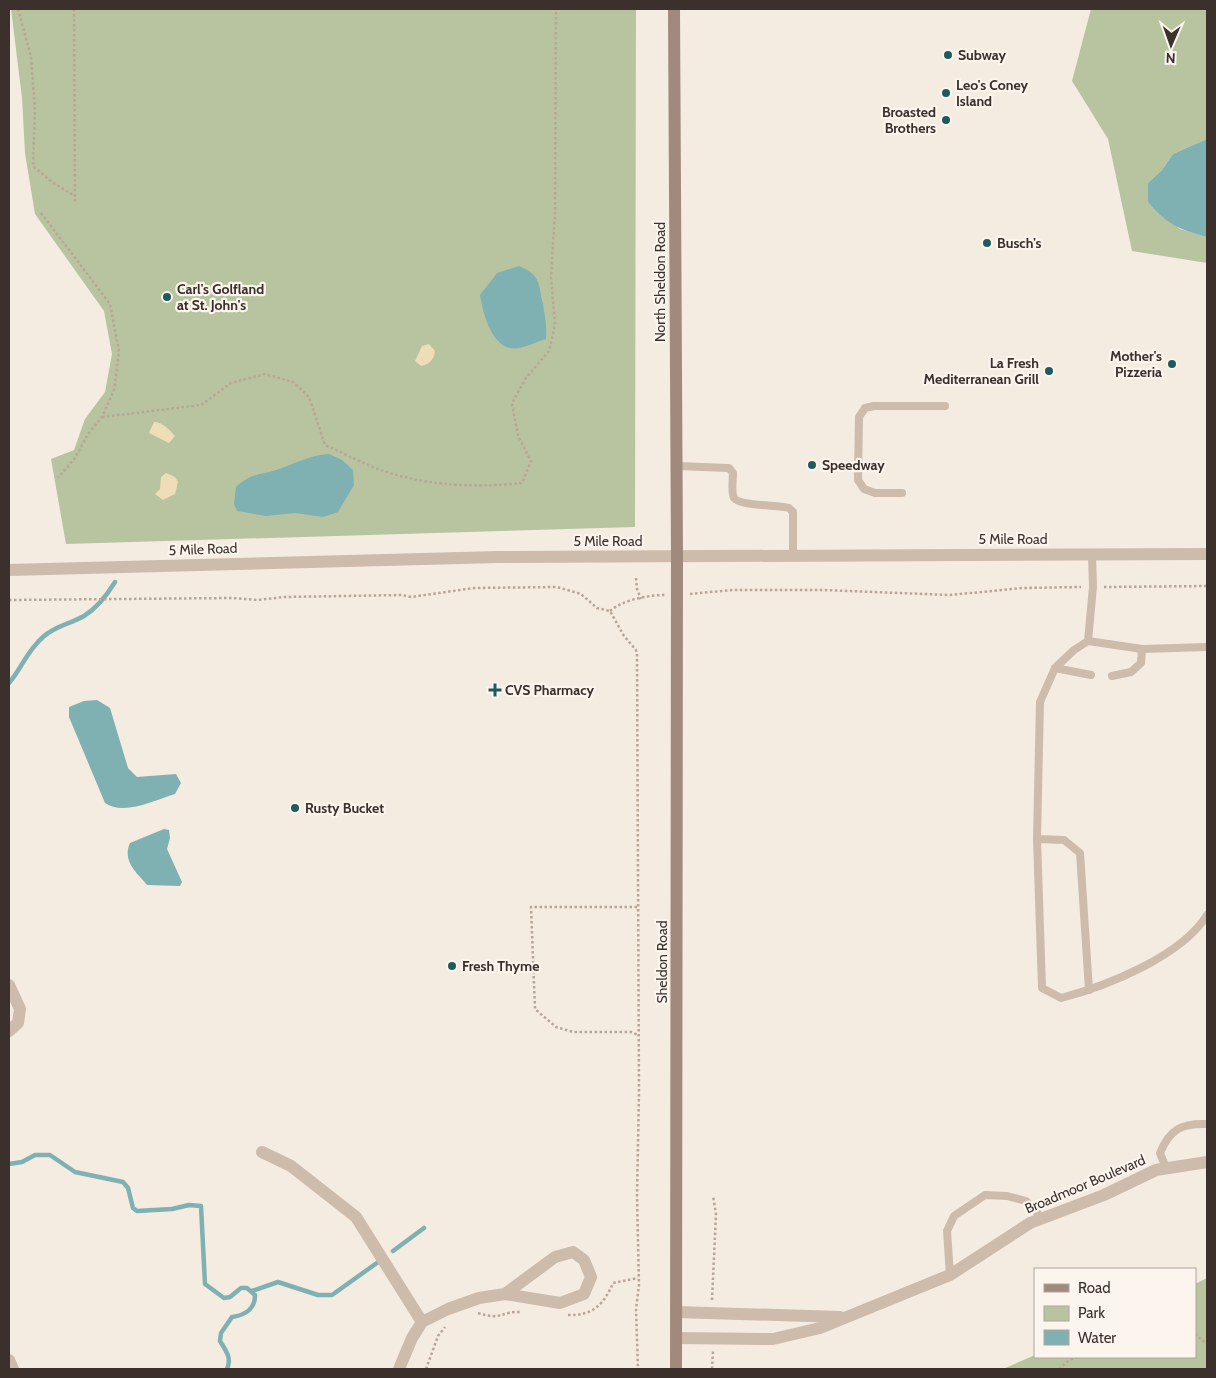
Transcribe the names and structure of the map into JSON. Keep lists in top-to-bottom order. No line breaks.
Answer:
{"streets":{"main road":["North Sheldon Road","Sheldon Road"],"street":["5 Mile Road","Broadmoor Boulevard"]},"crossings":[["North Sheldon Road","5 Mile Road"],["North Sheldon Road","Sheldon Road"],["5 Mile Road","Sheldon Road"],["Sheldon Road","Broadmoor Boulevard"]],"places":{"other":["Subway","Leo's Coney Island","Broasted Brothers","Busch's","Carl's Golfland at St. John's","Mother's Pizzeria","La Fresh Mediterranean Grill","Speedway","Rusty Bucket","Fresh Thyme"],"health":["CVS Pharmacy"]},"legend":["Road","Park","Water"],"north":"bottom"}
